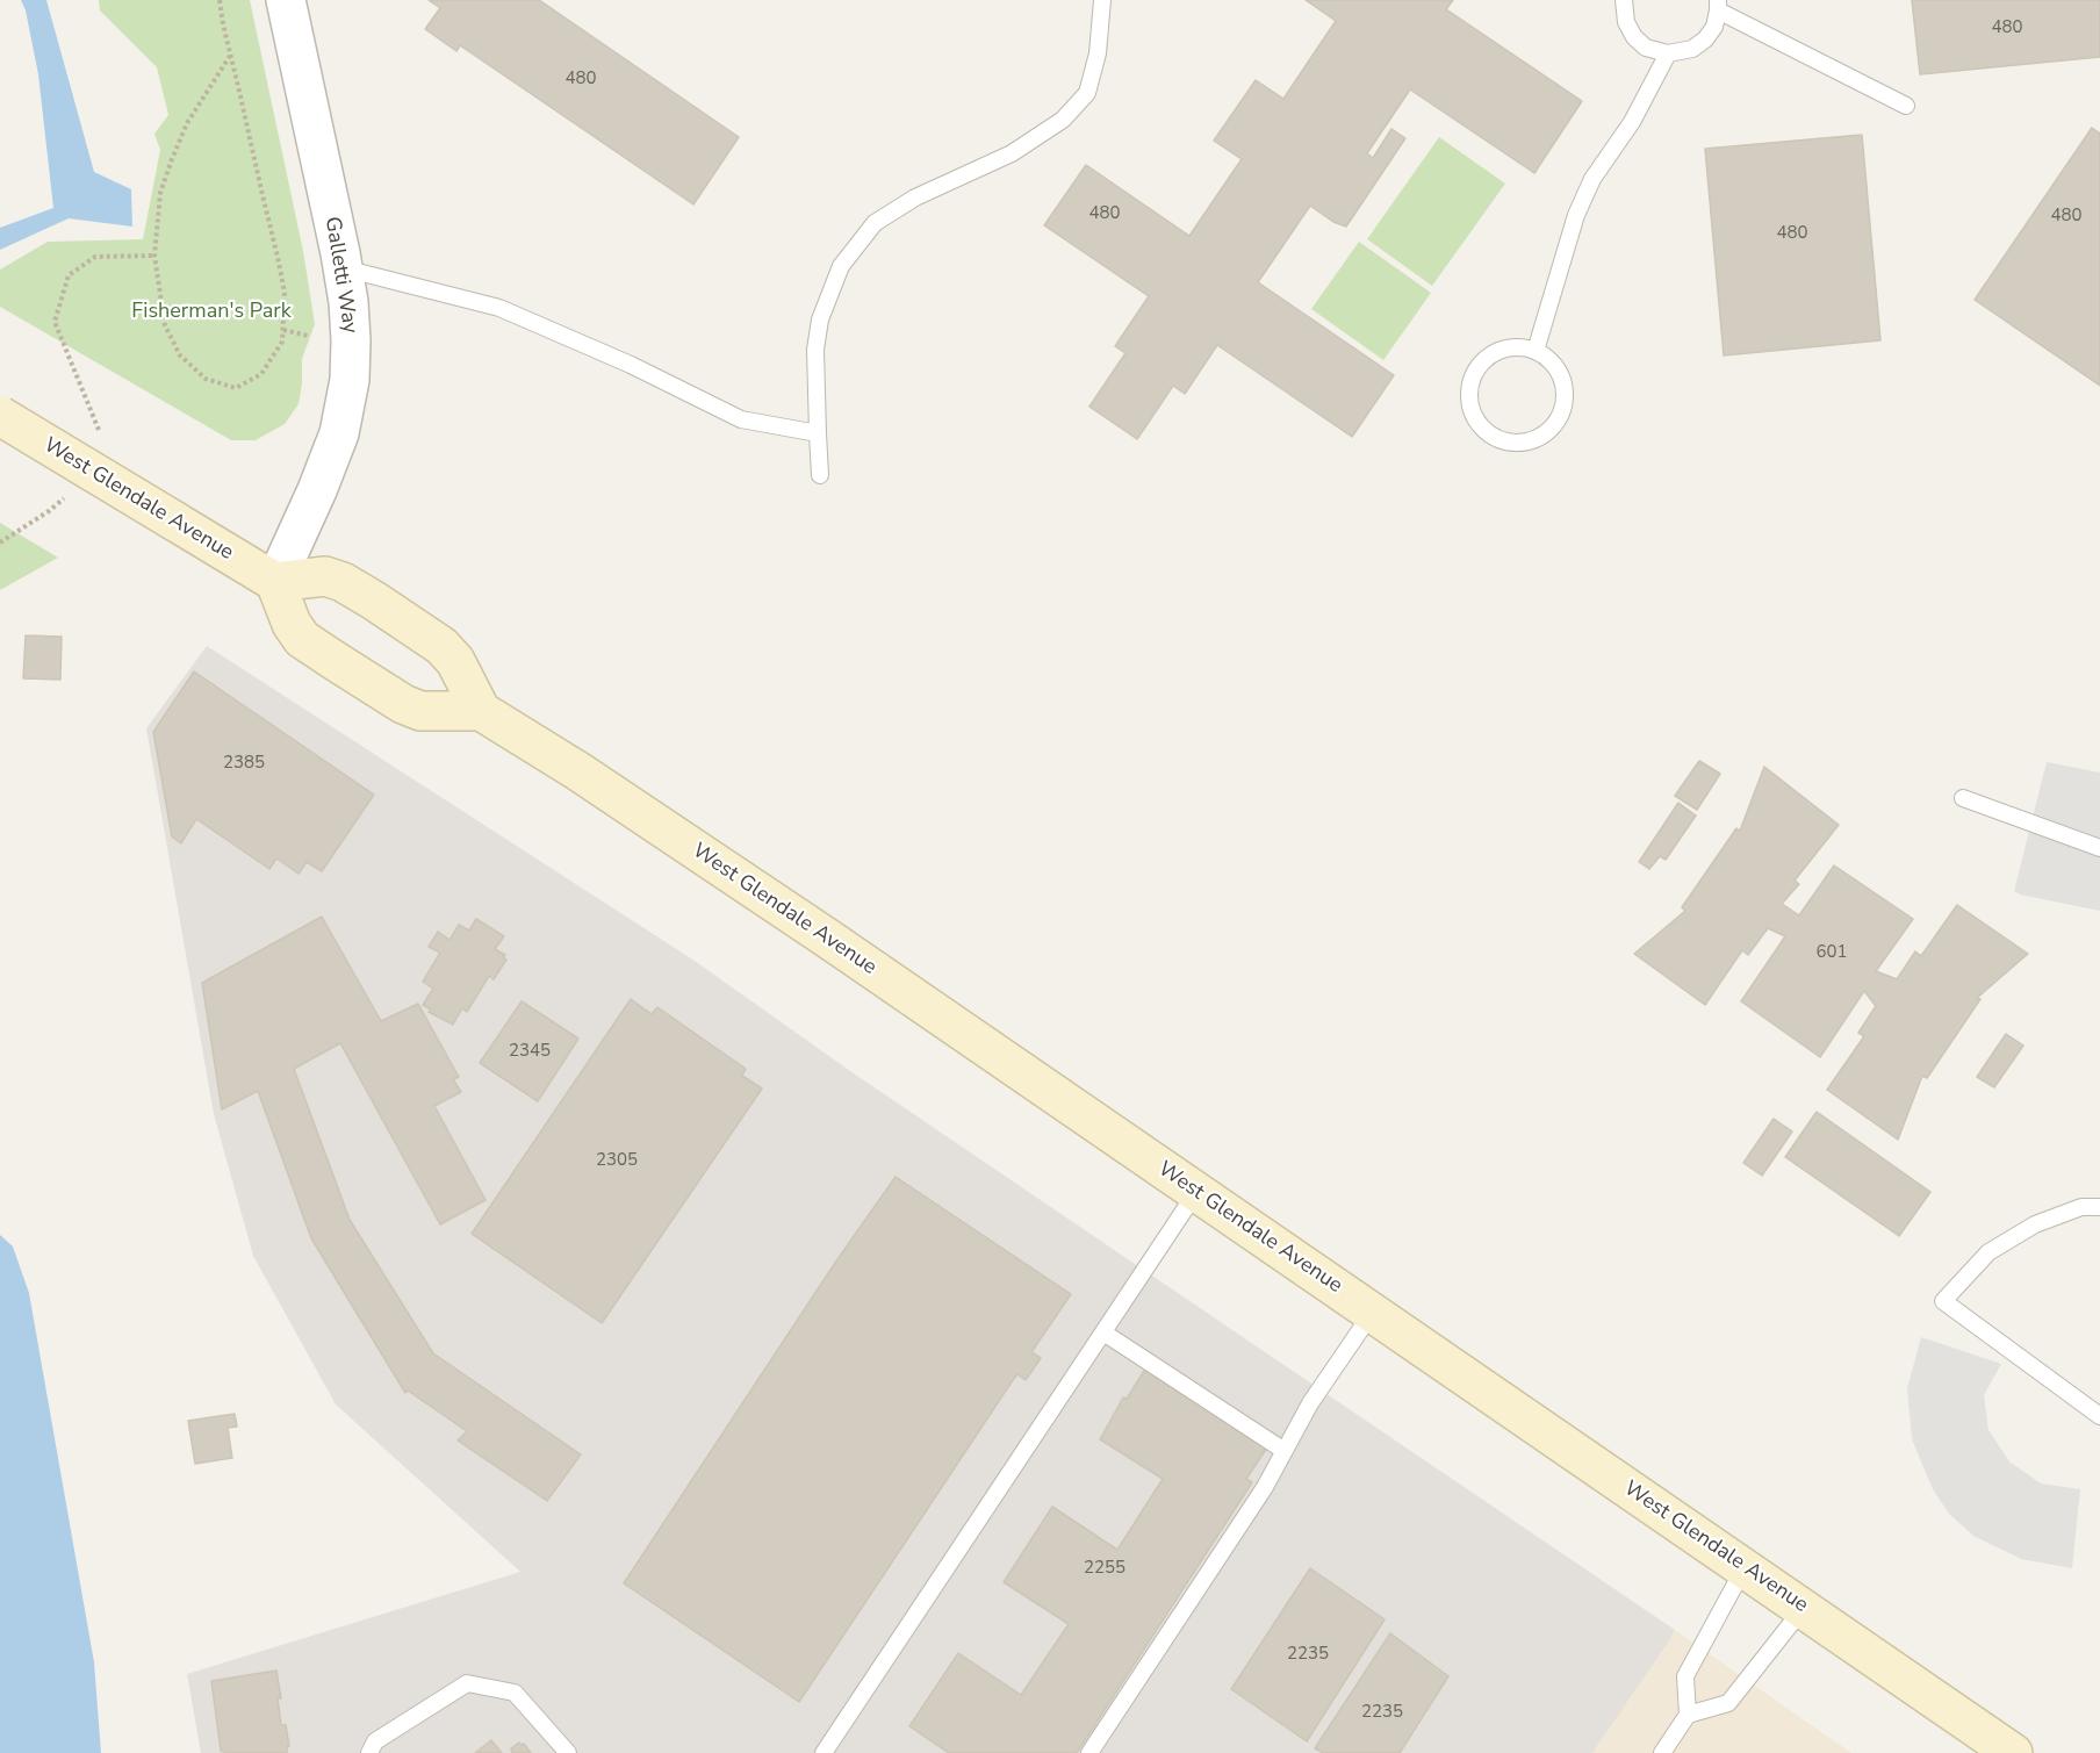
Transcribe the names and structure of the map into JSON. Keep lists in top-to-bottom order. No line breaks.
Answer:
{"streets":{"main road":["West Glendale Avenue"],"street":["Galletti Way"]},"crossings":[["Galletti Way","West Glendale Avenue"]],"parks":["Fisherman's Park"],"house_numbers":["480","480","480","480","480","2385","601","2345","2305","2255","2235","2235"]}
